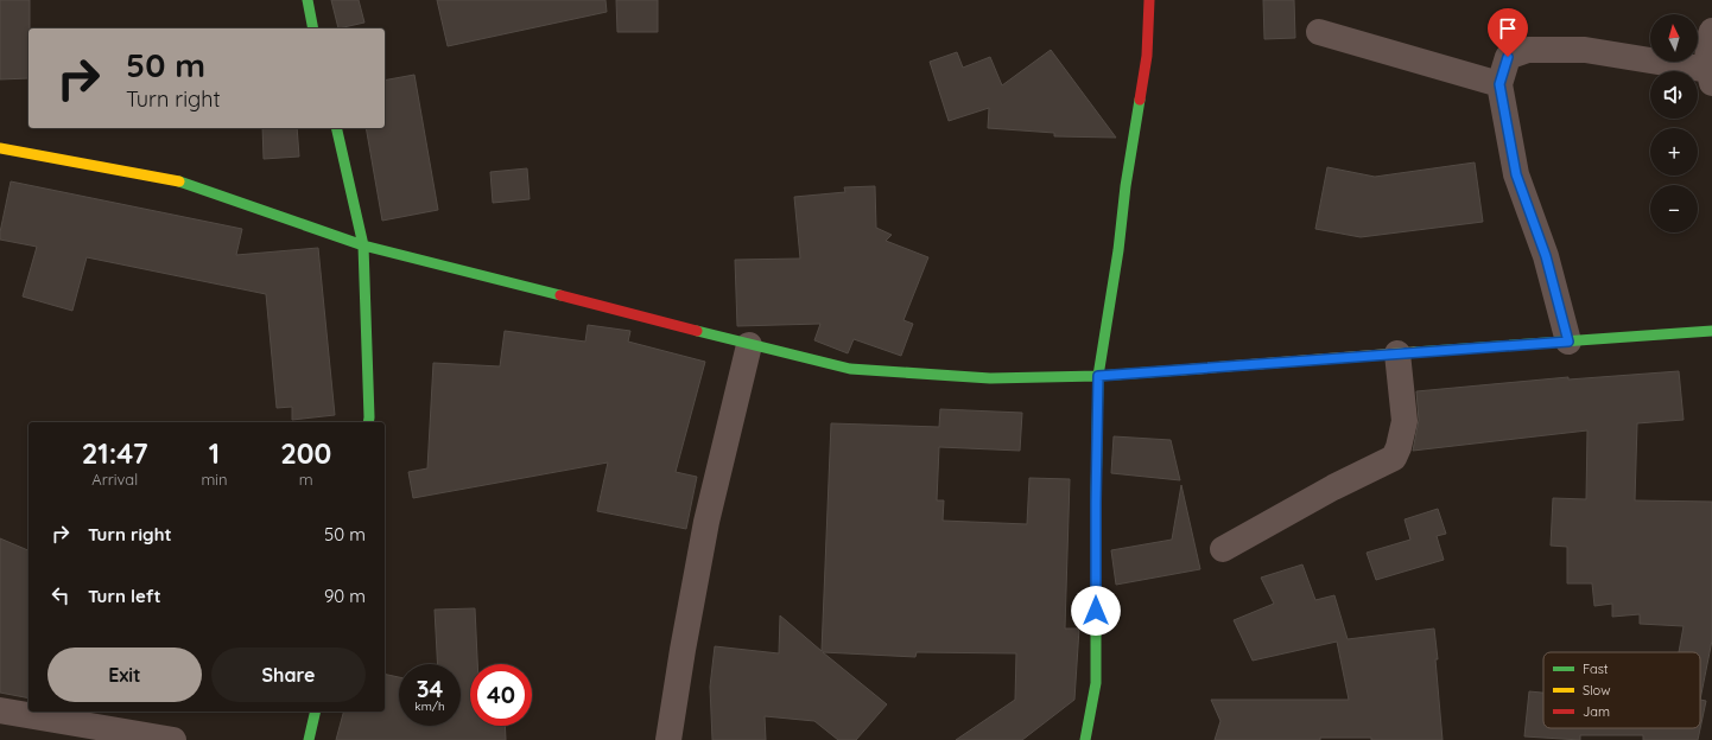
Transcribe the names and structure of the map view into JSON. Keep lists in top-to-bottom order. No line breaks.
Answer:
{"legend":["Fast","Slow","Jam"],"north":"top","page":{"map_buttons":["+","−"],"turn":["50 m","Turn right"],"eta":["21:47","Arrival","1","min","200","m"],"list":[{"name":"Turn right","value":"50 m"},{"name":"Turn left","value":"90 m"}],"buttons":["Exit","Share"],"speed":"34 km/h","limit":"40"}}
